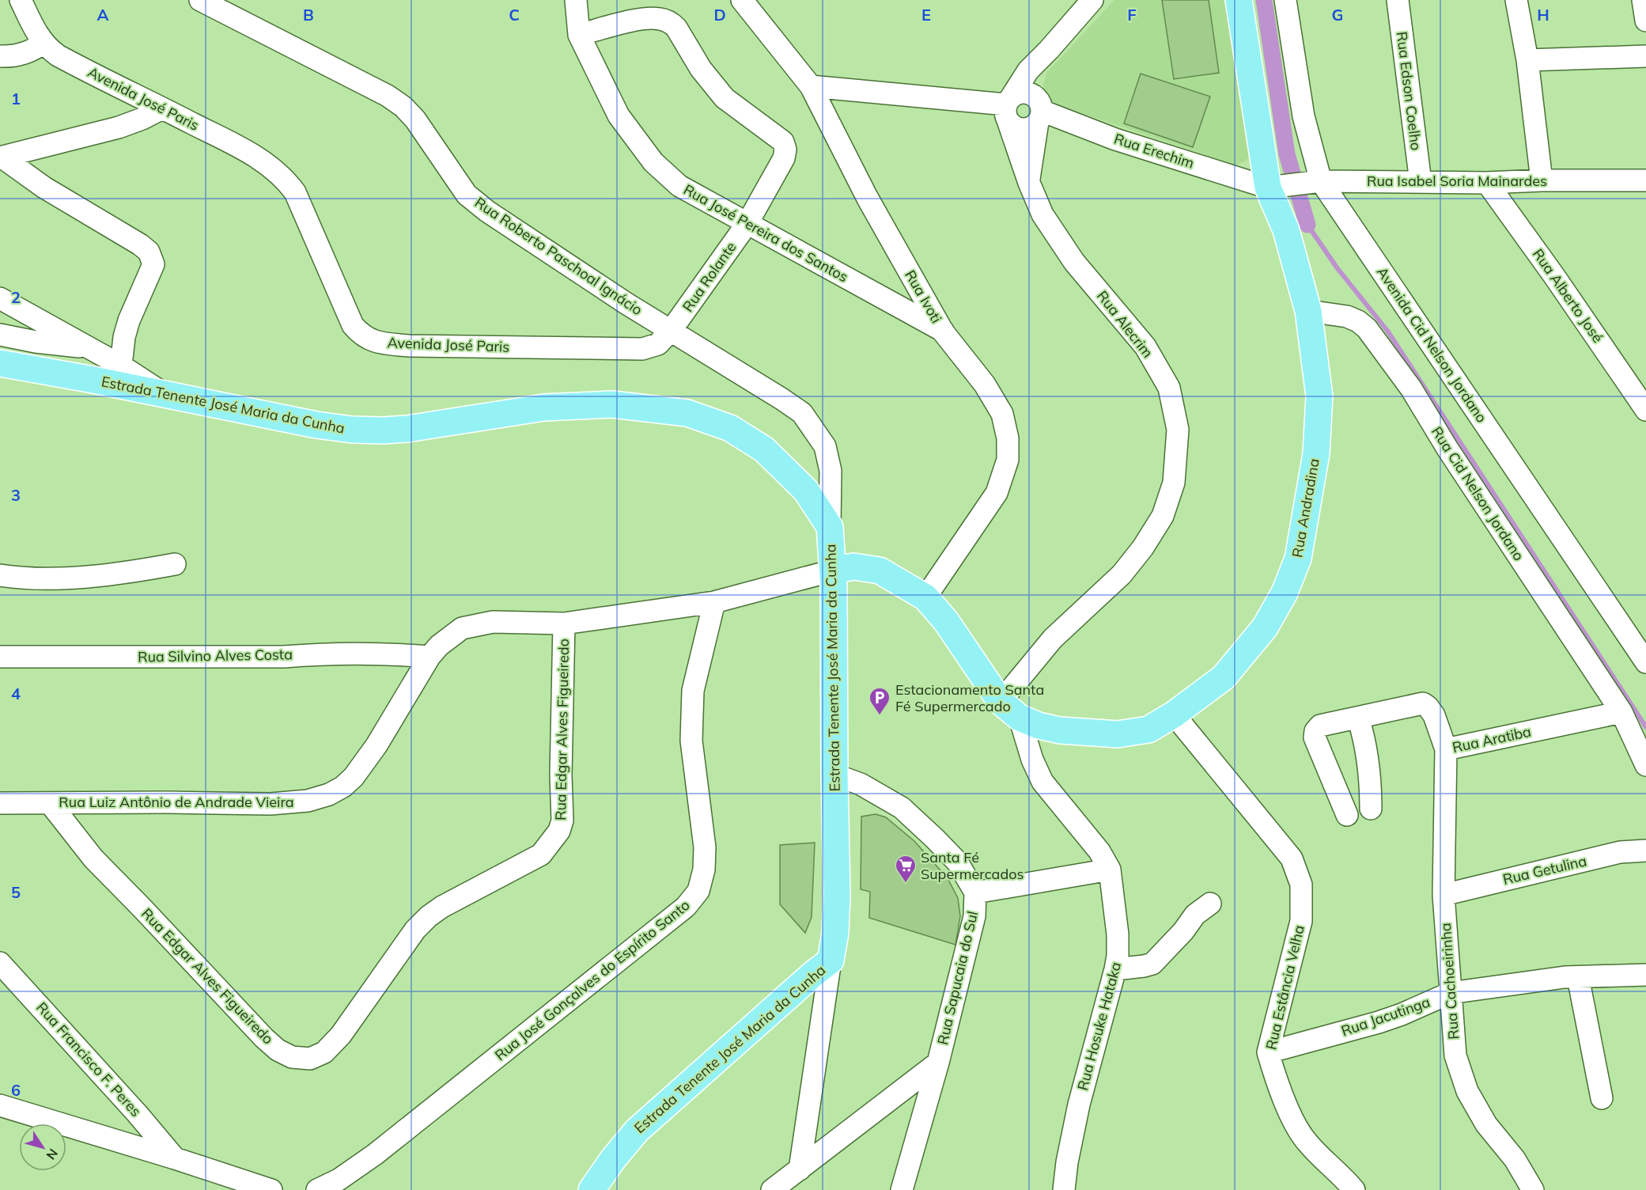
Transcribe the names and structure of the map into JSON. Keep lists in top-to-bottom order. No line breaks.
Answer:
{"streets":{"main road":["Estrada Tenente José Maria da Cunha","Rua Andradina"],"street":["Rua Edson Coelho","Avenida José Paris","Rua Erechim","Rua Isabel Soria Mainardes","Rua José Pereira dos Santos","Rua Roberto Paschoal Ignácio","Rua Rolante","Rua Alberto José","Rua Ivoti","Rua Alecrim","Avenida Cid Nelson Jordano","Rua Cid Nelson Jordano","Rua Silvino Alves Costa","Rua Edgar Alves Figueiredo","Rua Aratiba","Rua Luiz Antônio de Andrade Vieira","Rua Getulina","Rua Sapucaia do Sul","Rua José Gonçalves do Espírito Santo","Rua Cachoeirinha","Rua Estância Velha","Rua Jacutinga","Rua Hosuke Hataka","Rua Francisco F. Peres"]},"crossings":[["Rua Edson Coelho","Rua Isabel Soria Mainardes"],["Avenida José Paris","Rua Roberto Paschoal Ignácio"],["Avenida José Paris","Rua Rolante"],["Rua Erechim","Rua Isabel Soria Mainardes"],["Rua Erechim","Rua Andradina"],["Rua Isabel Soria Mainardes","Rua Alberto José"],["Rua Isabel Soria Mainardes","Avenida Cid Nelson Jordano"],["Rua Isabel Soria Mainardes","Rua Andradina"],["Rua José Pereira dos Santos","Rua Rolante"],["Rua José Pereira dos Santos","Rua Ivoti"],["Rua Roberto Paschoal Ignácio","Rua Rolante"],["Rua Ivoti","Rua Andradina"],["Rua Alecrim","Rua Andradina"],["Estrada Tenente José Maria da Cunha","Rua Andradina"],["Estrada Tenente José Maria da Cunha","Rua Luiz Antônio de Andrade Vieira"],["Estrada Tenente José Maria da Cunha","Rua Sapucaia do Sul"],["Rua Cid Nelson Jordano","Rua Andradina"],["Rua Cid Nelson Jordano","Rua Aratiba"],["Rua Andradina","Rua Luiz Antônio de Andrade Vieira"],["Rua Andradina","Rua Estância Velha"],["Rua Andradina","Rua Hosuke Hataka"],["Rua Silvino Alves Costa","Rua Luiz Antônio de Andrade Vieira"],["Rua Edgar Alves Figueiredo","Rua Luiz Antônio de Andrade Vieira"],["Rua Aratiba","Rua Cachoeirinha"],["Rua Luiz Antônio de Andrade Vieira","Rua José Gonçalves do Espírito Santo"],["Rua Getulina","Rua Cachoeirinha"],["Rua Cachoeirinha","Rua Jacutinga"],["Rua Estância Velha","Rua Jacutinga"]],"places":{"parking":["Estacionamento Santa Fé Supermercado"],"supermarket":["Santa Fé Supermercados"]},"north":"bottom right","grid":{"columns":["A","B","C","D","E","F","G","H"],"rows":["1","2","3","4","5","6"]}}
